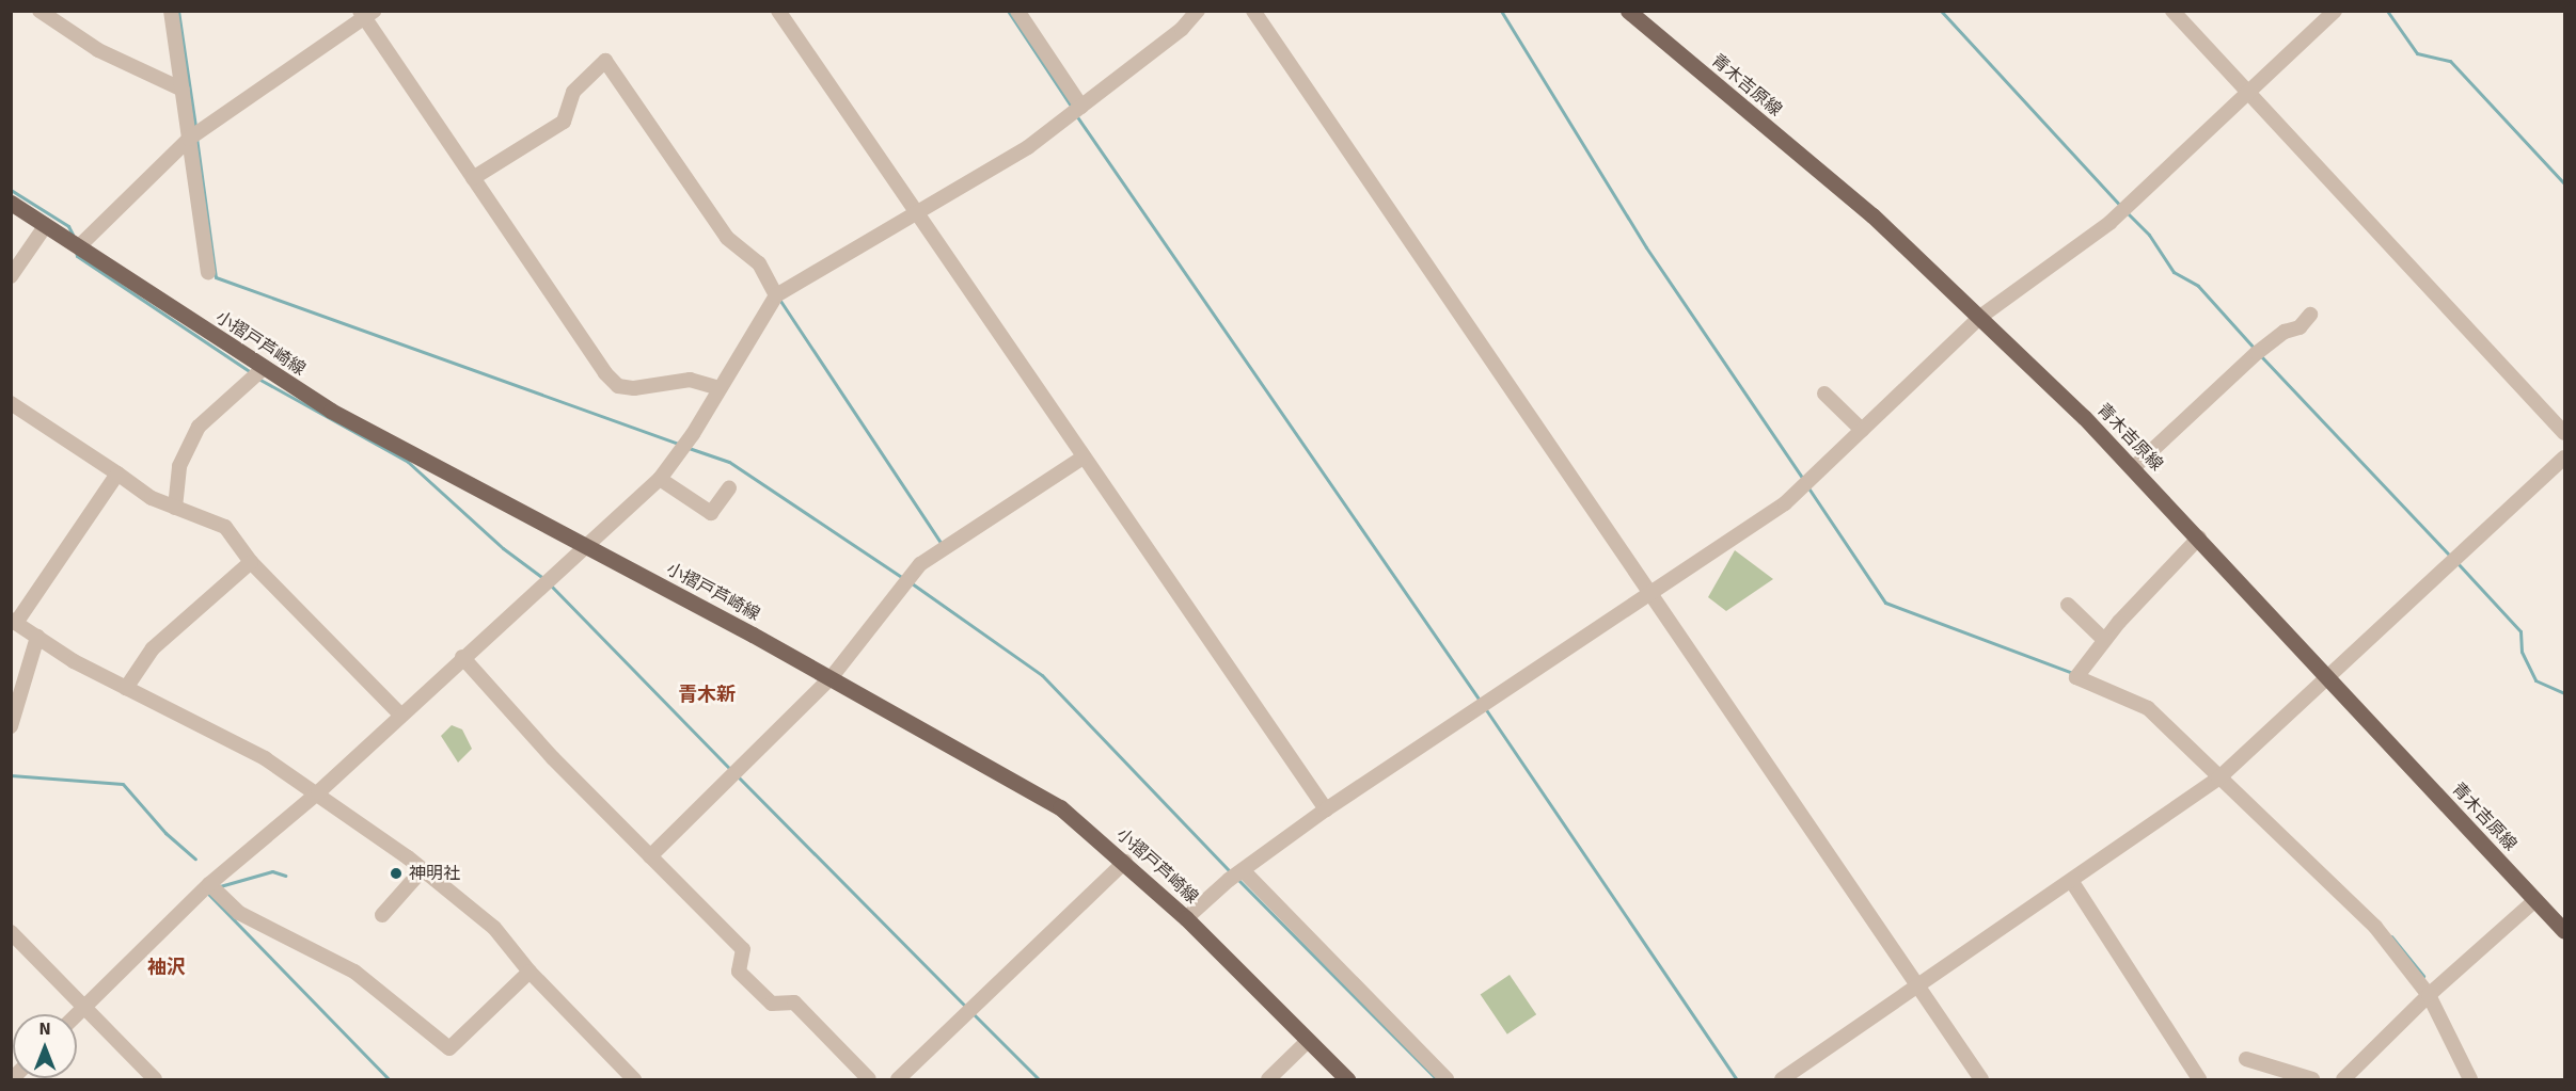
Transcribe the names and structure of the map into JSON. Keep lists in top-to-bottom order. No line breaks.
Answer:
{"streets":{"main road":["青木吉原線","小摺戸芦崎線"]},"districts":["青木新","袖沢"],"places":["神明社"],"north":"top"}
